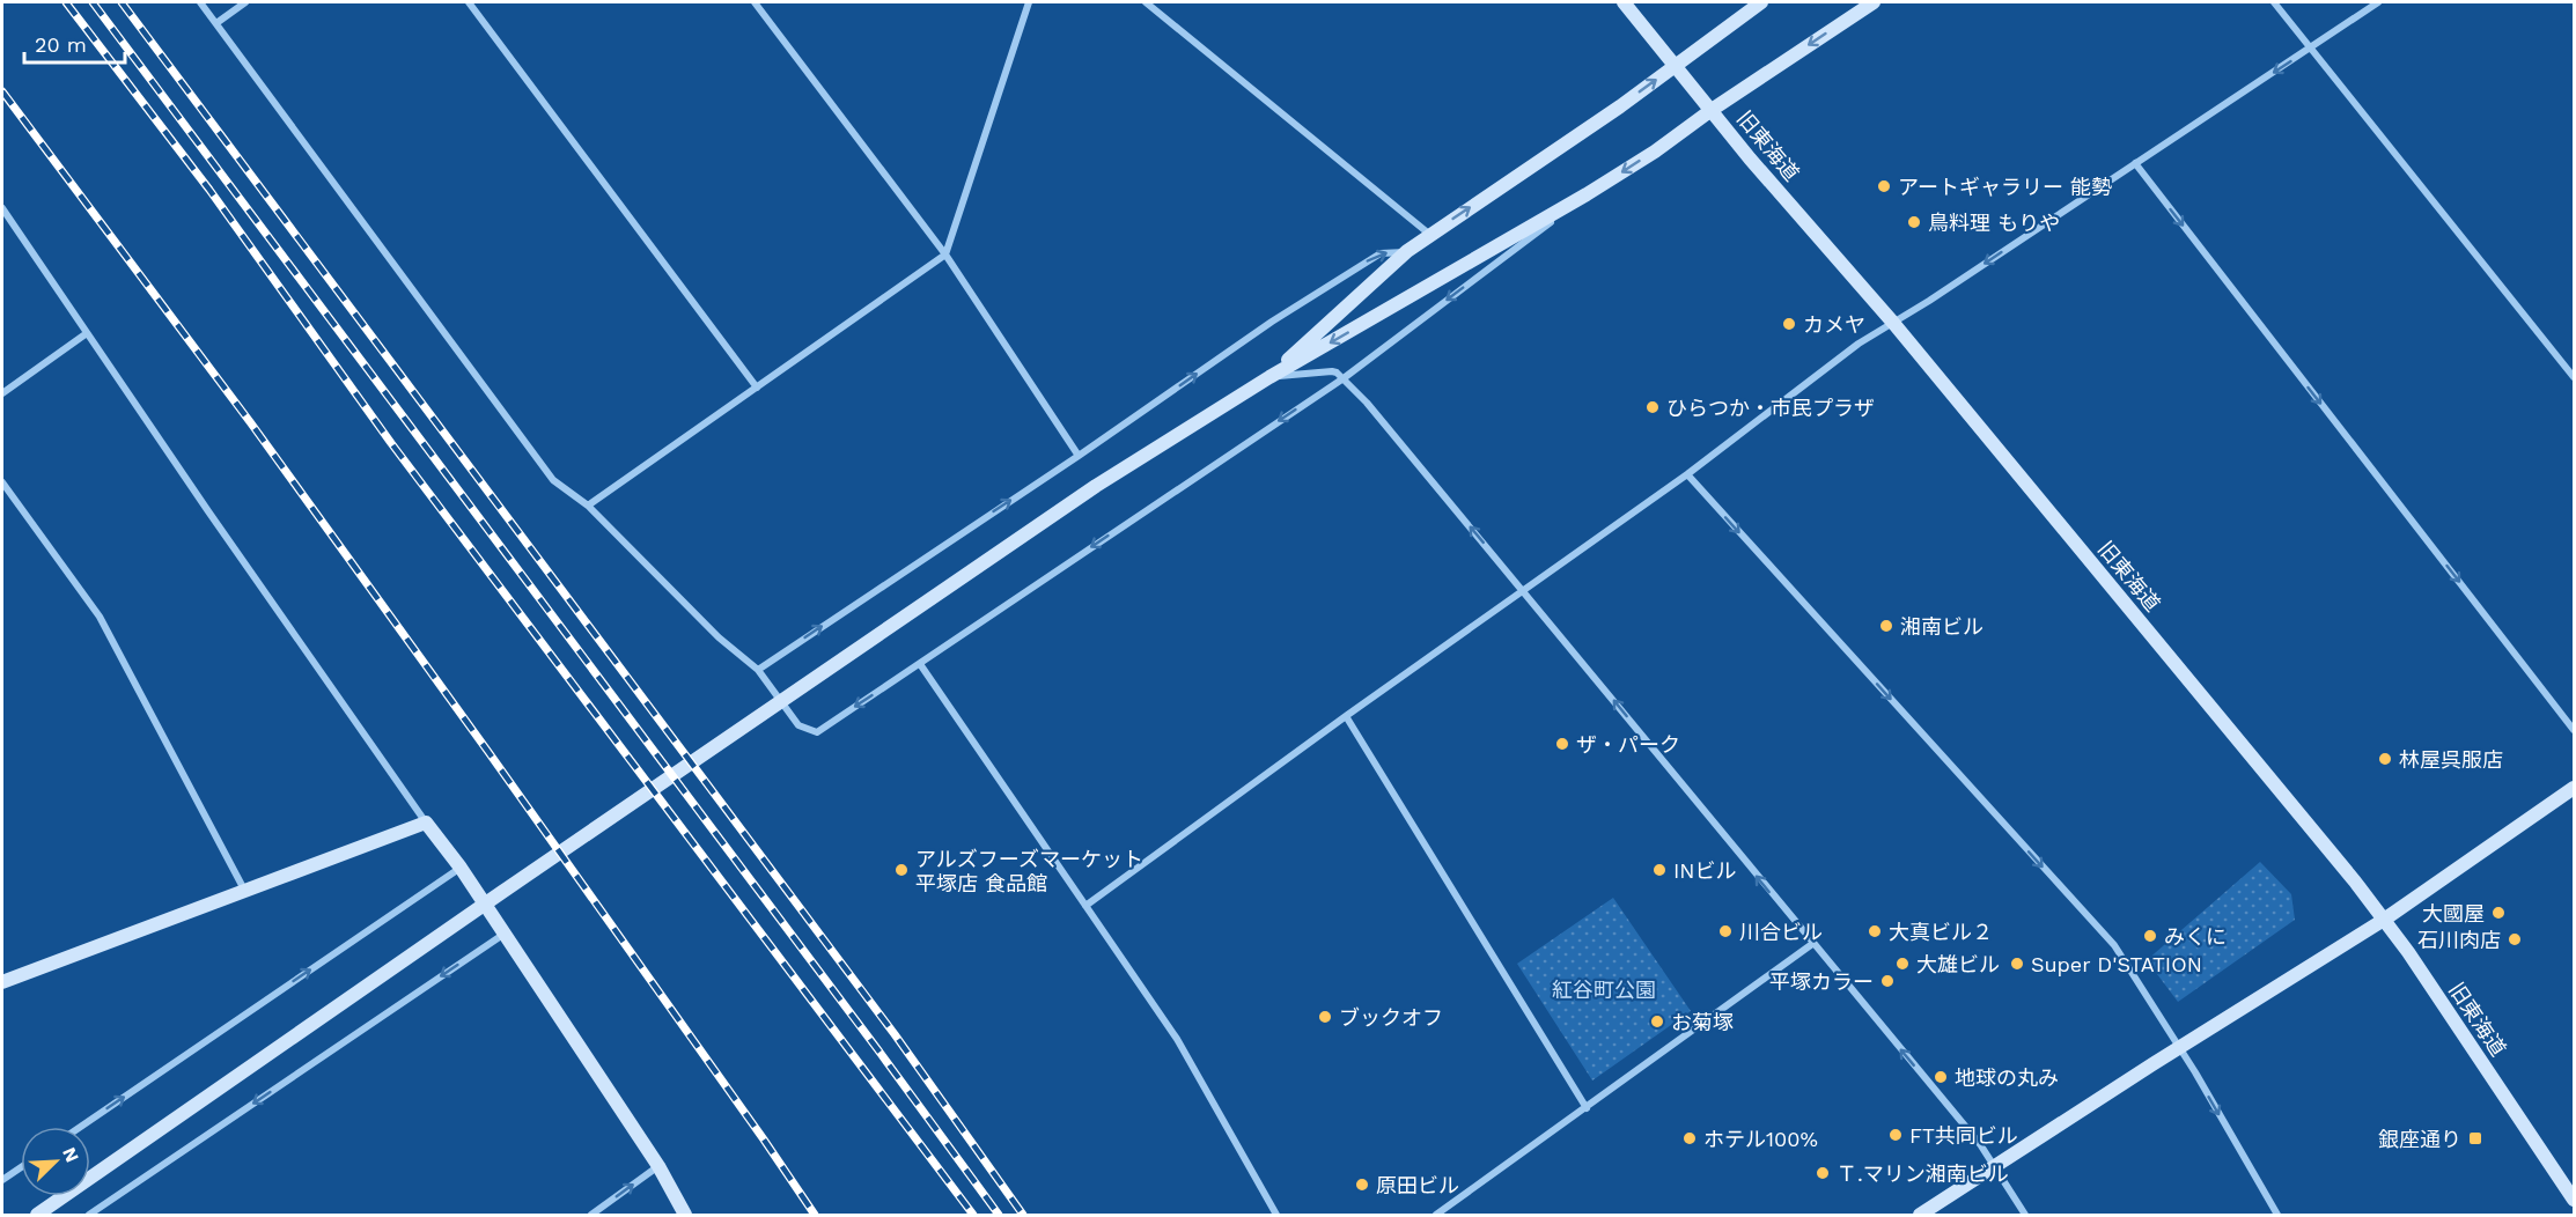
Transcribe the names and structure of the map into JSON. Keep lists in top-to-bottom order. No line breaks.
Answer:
{"streets":{"street":["旧東海道"]},"parks":["紅谷町公園"],"places":{"other":["アートギャラリー 能勢","鳥料理 もりや","カメヤ","ひらつか・市民プラザ","湘南ビル","ザ・パーク","林屋呉服店","アルズフーズマーケット 平塚店 食品館","INビル","大國屋","川合ビル","大真ビル２","みくに","石川肉店","大雄ビル","Super D'STATION","平塚カラー","ブックオフ","お菊塚","地球の丸み","FT共同ビル","ホテル100%","Ｔ.マリン湘南ビル","原田ビル"],"transit":["銀座通り"]},"scale_bar":"20 m","north":"top right"}
